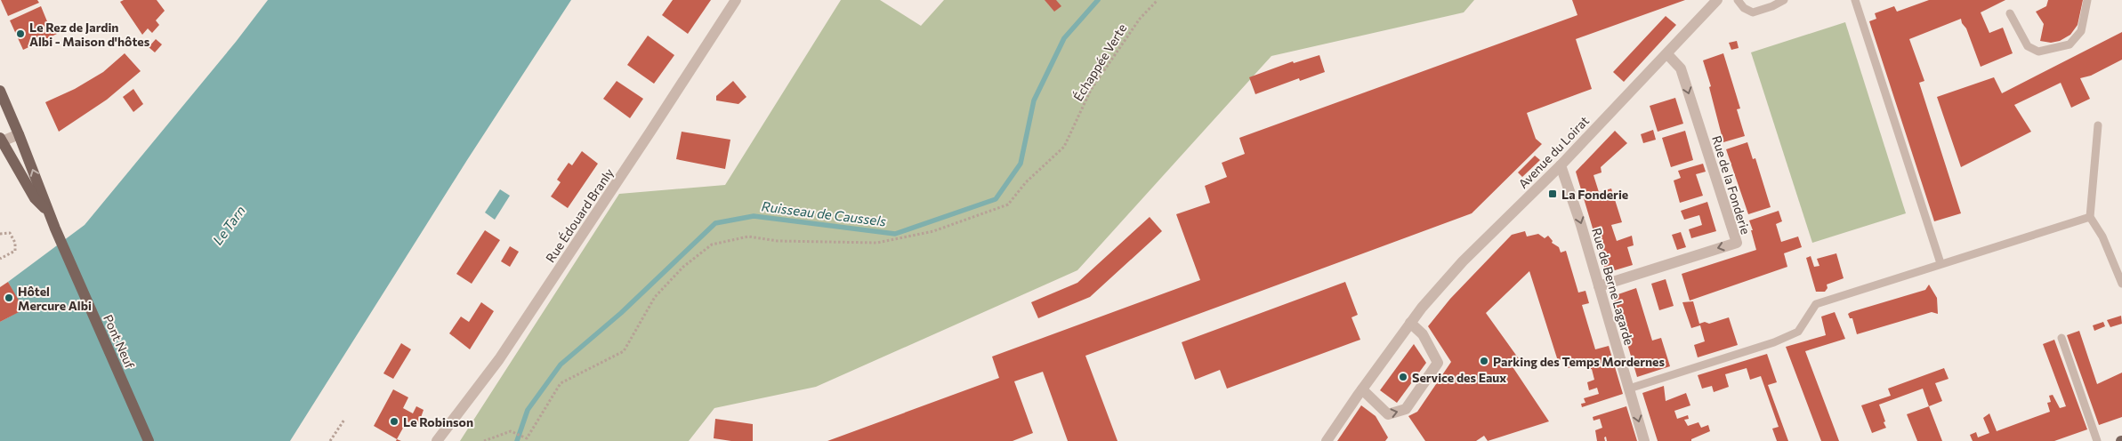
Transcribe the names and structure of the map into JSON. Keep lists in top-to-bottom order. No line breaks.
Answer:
{"streets":{"main road":["Pont Neuf"],"street":["Avenue du Loirat","Rue de la Fonderie","Rue Édouard Branly","Rue de Berne Lagarde"],"path":["Échappée Verte"]},"crossings":[["Avenue du Loirat","Rue de la Fonderie"],["Avenue du Loirat","Rue de Berne Lagarde"],["Rue de la Fonderie","Rue de Berne Lagarde"]],"one_way":["Rue de Berne Lagarde"],"water":["Ruisseau de Caussels","Le Tarn"],"places":{"other":["Le Rez de Jardin Albi - Maison d'hôtes","Hôtel Mercure Albi","Parking des Temps Mordernes","Service des Eaux","Le Robinson"],"transit":["La Fonderie"]}}
